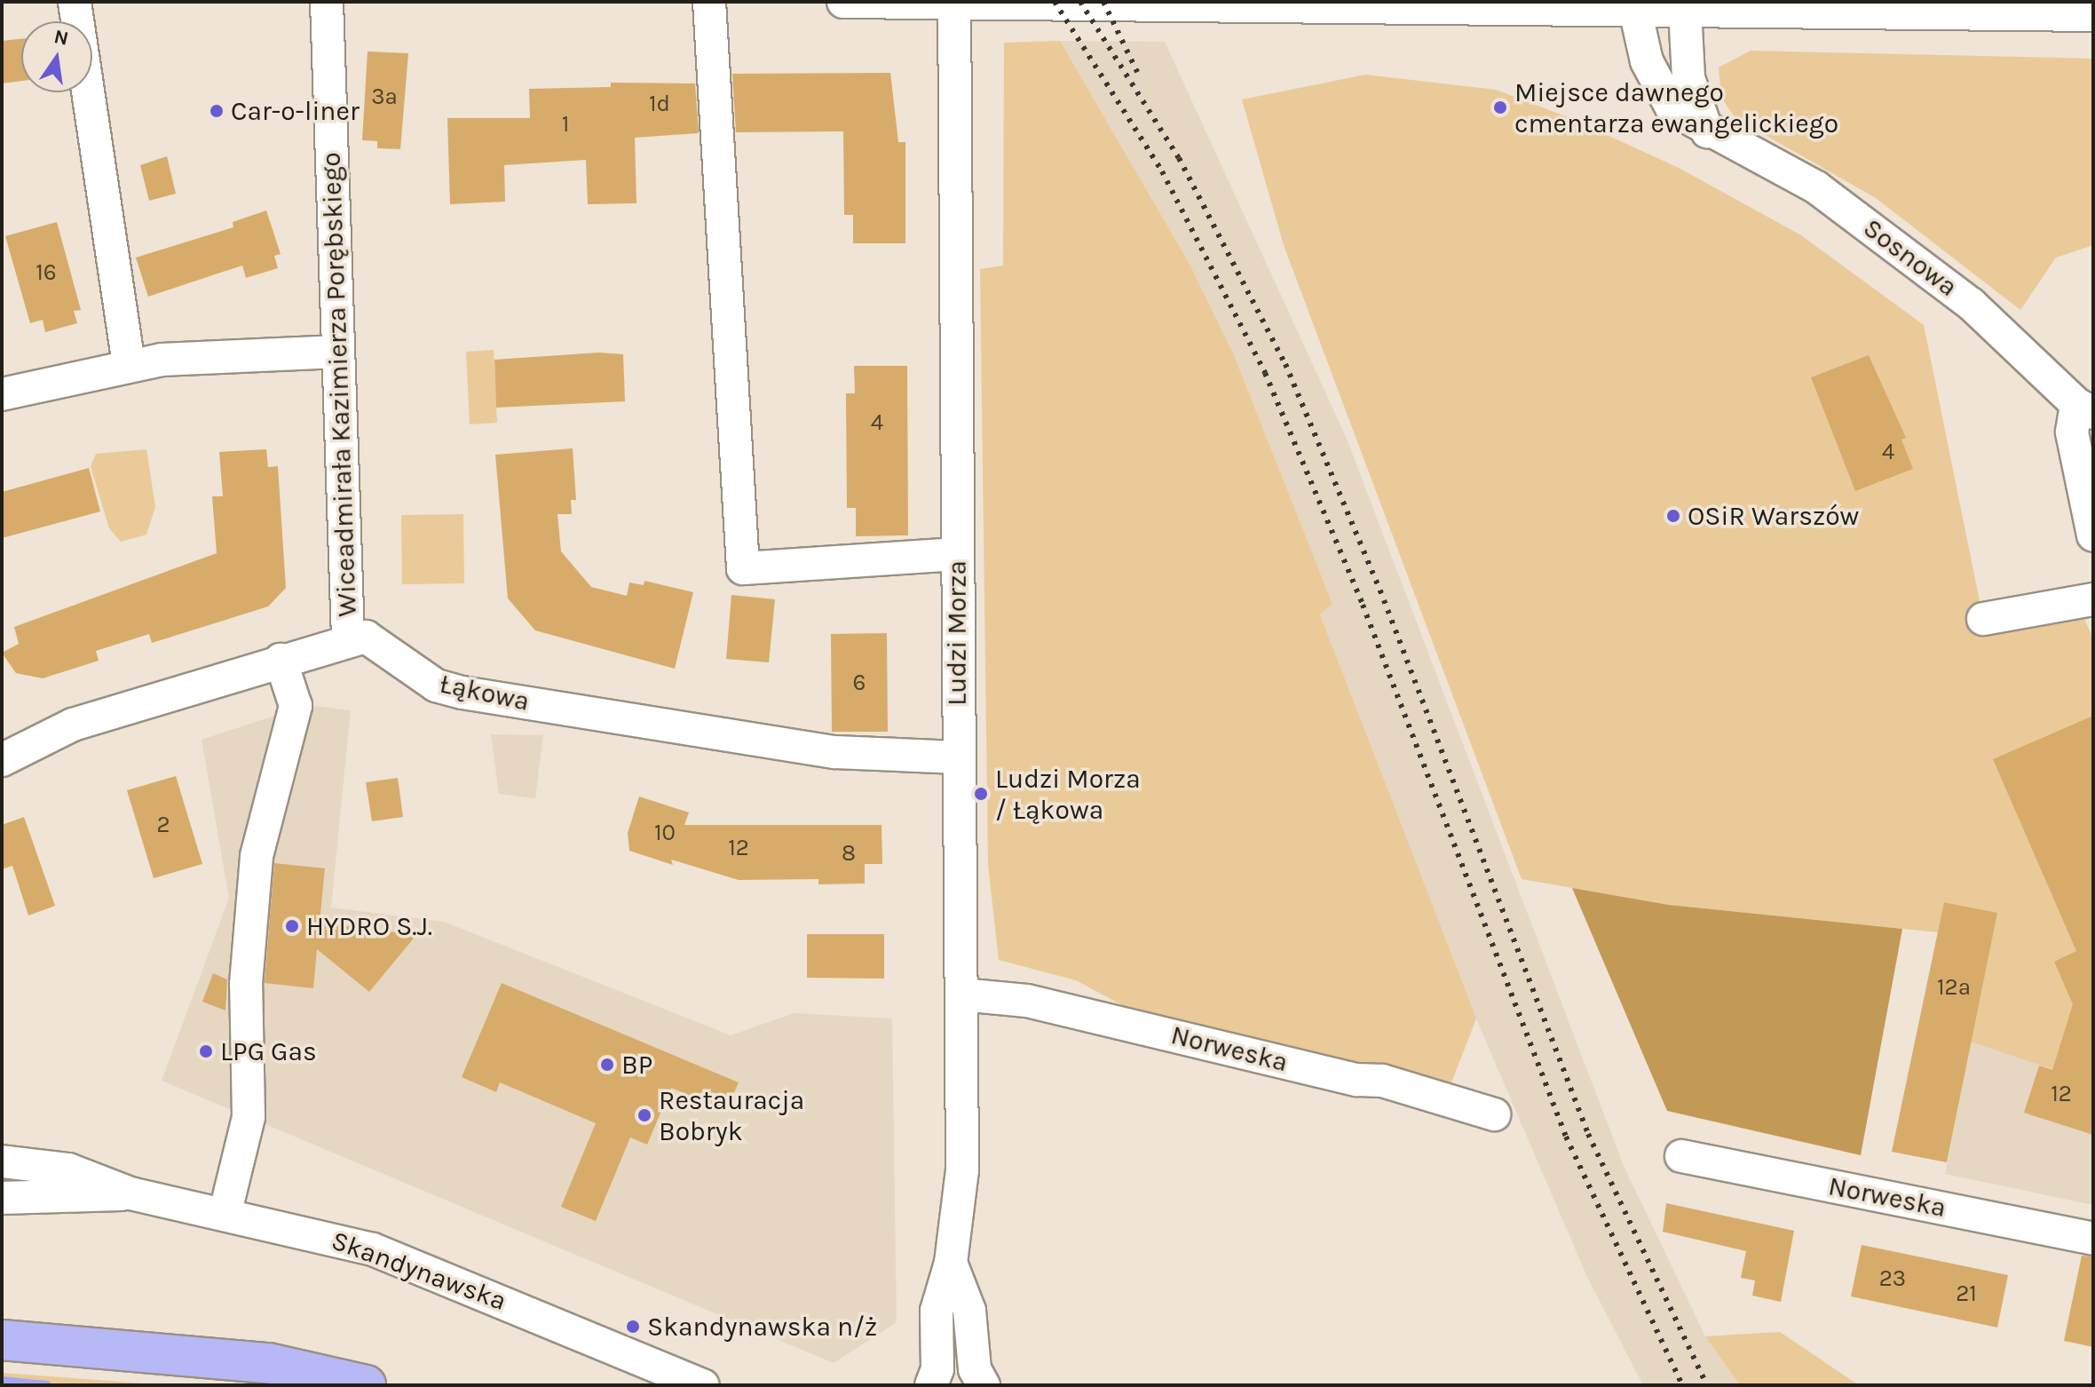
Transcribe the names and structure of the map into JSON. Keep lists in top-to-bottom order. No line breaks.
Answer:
{"streets":{"street":["Sosnowa","Wiceadmirała Kazimierza Porębskiego","Ludzi Morza","Łąkowa","Norweska","Skandynawska"]},"crossings":[["Wiceadmirała Kazimierza Porębskiego","Łąkowa"],["Ludzi Morza","Łąkowa"],["Ludzi Morza","Norweska"]],"places":["Miejsce dawnego cmentarza ewangelickiego","Car-o-liner","OSiR Warszów","Ludzi Morza / Łąkowa","HYDRO S.J.","LPG Gas","BP","Restauracja Bobryk","Skandynawska n/ż"],"house_numbers":["3a","1d","1","16","4","4","6","2","10","12","8","12a","12","23","21"],"north":"top"}
